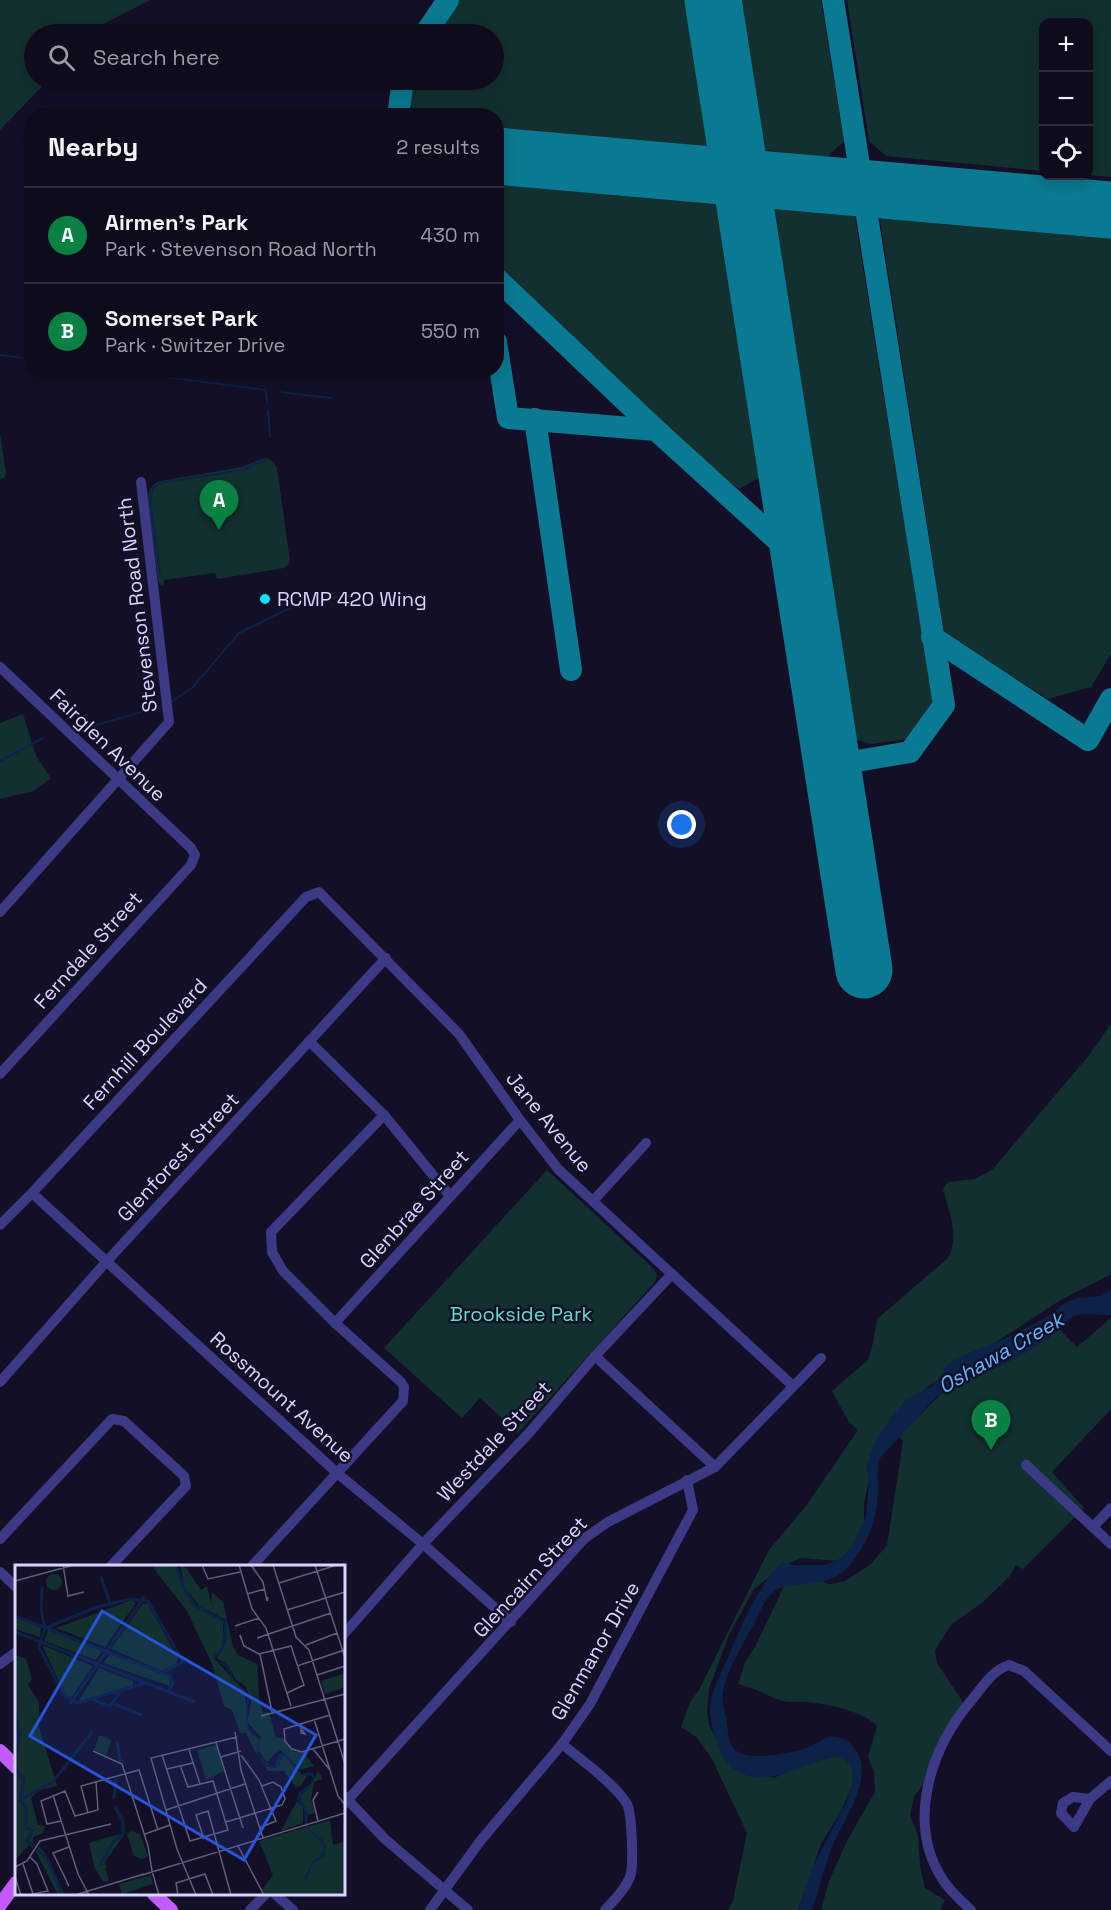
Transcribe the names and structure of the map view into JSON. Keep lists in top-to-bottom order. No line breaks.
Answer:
{"streets":{"street":["Stevenson Road North","Fairglen Avenue","Ferndale Street","Fernhill Boulevard","Jane Avenue","Glenforest Street","Glenbrae Street","Rossmount Avenue","Westdale Street","Glencairn Street","Glenmanor Drive"]},"crossings":[["Stevenson Road North","Fairglen Avenue"],["Fairglen Avenue","Ferndale Street"],["Fernhill Boulevard","Jane Avenue"],["Fernhill Boulevard","Rossmount Avenue"],["Jane Avenue","Glenforest Street"],["Jane Avenue","Glenbrae Street"],["Jane Avenue","Westdale Street"],["Jane Avenue","Glencairn Street"],["Glenforest Street","Rossmount Avenue"],["Rossmount Avenue","Westdale Street"],["Rossmount Avenue","Glencairn Street"],["Glencairn Street","Glenmanor Drive"]],"water":["Oshawa Creek"],"parks":["Brookside Park"],"places":["RCMP 420 Wing"],"page":{"map_buttons":["+","−"],"search":"Search here","heading":["Nearby","2 results"],"list":[{"mark":"A","name":"Airmen's Park","note":"Park · Stevenson Road North","value":"430 m"},{"mark":"B","name":"Somerset Park","note":"Park · Switzer Drive","value":"550 m"}],"pins":["A","B"]}}
